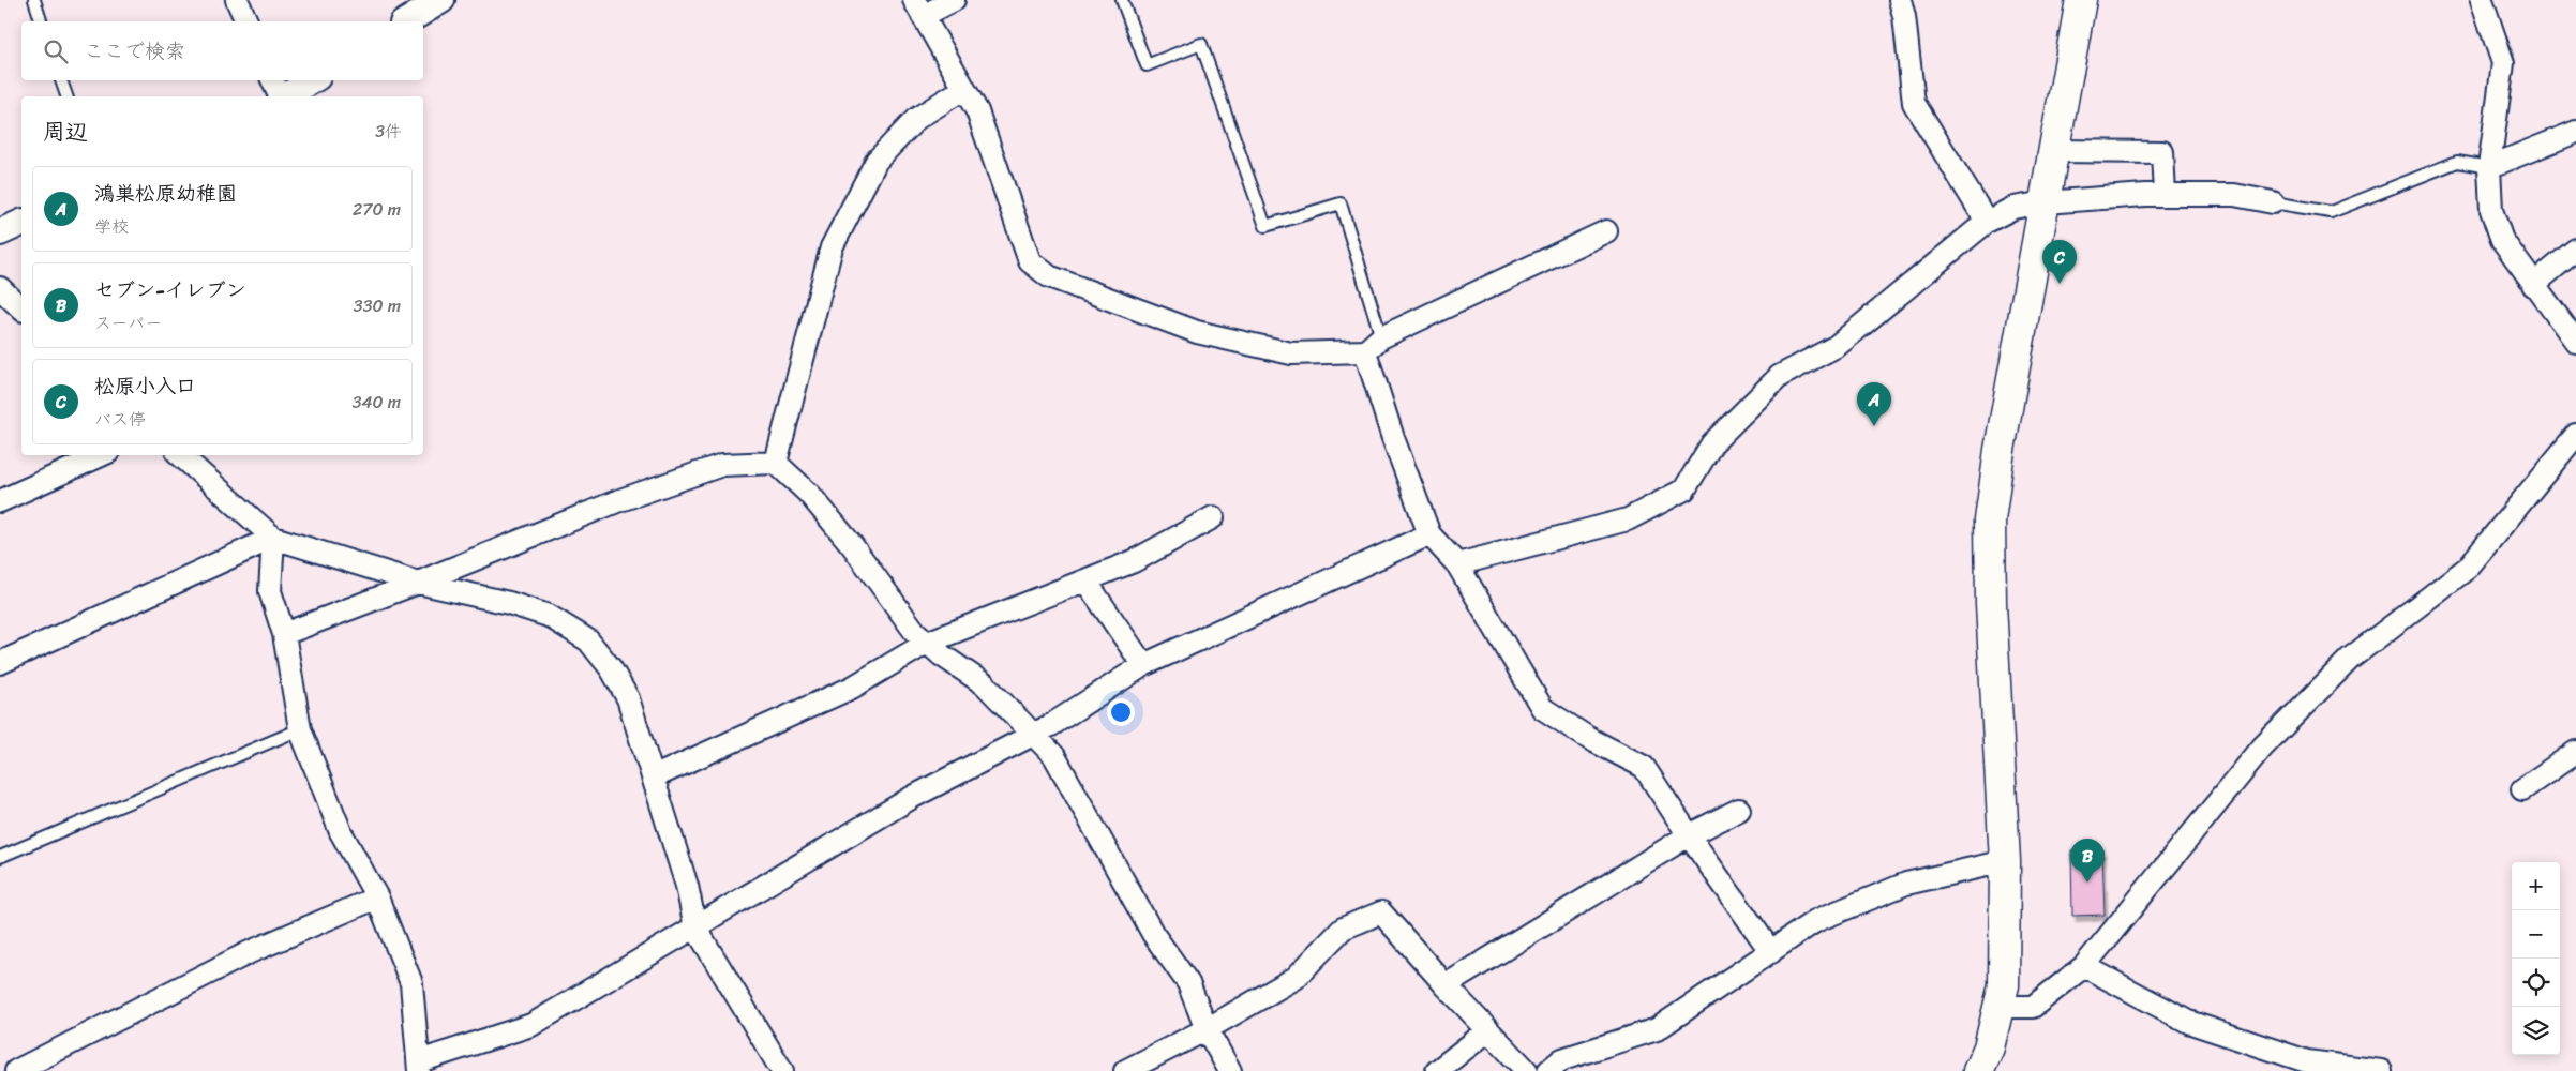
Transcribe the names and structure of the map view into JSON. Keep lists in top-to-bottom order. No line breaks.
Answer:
{"page":{"search":"ここで検索","heading":["周辺","3件"],"list":[{"mark":"A","name":"鴻巣松原幼稚園","note":"学校","value":"270 m"},{"mark":"B","name":"セブン-イレブン","note":"スーパー","value":"330 m"},{"mark":"C","name":"松原小入口","note":"バス停","value":"340 m"}],"pins":["C","A","B"],"map_buttons":["+","−"]}}
